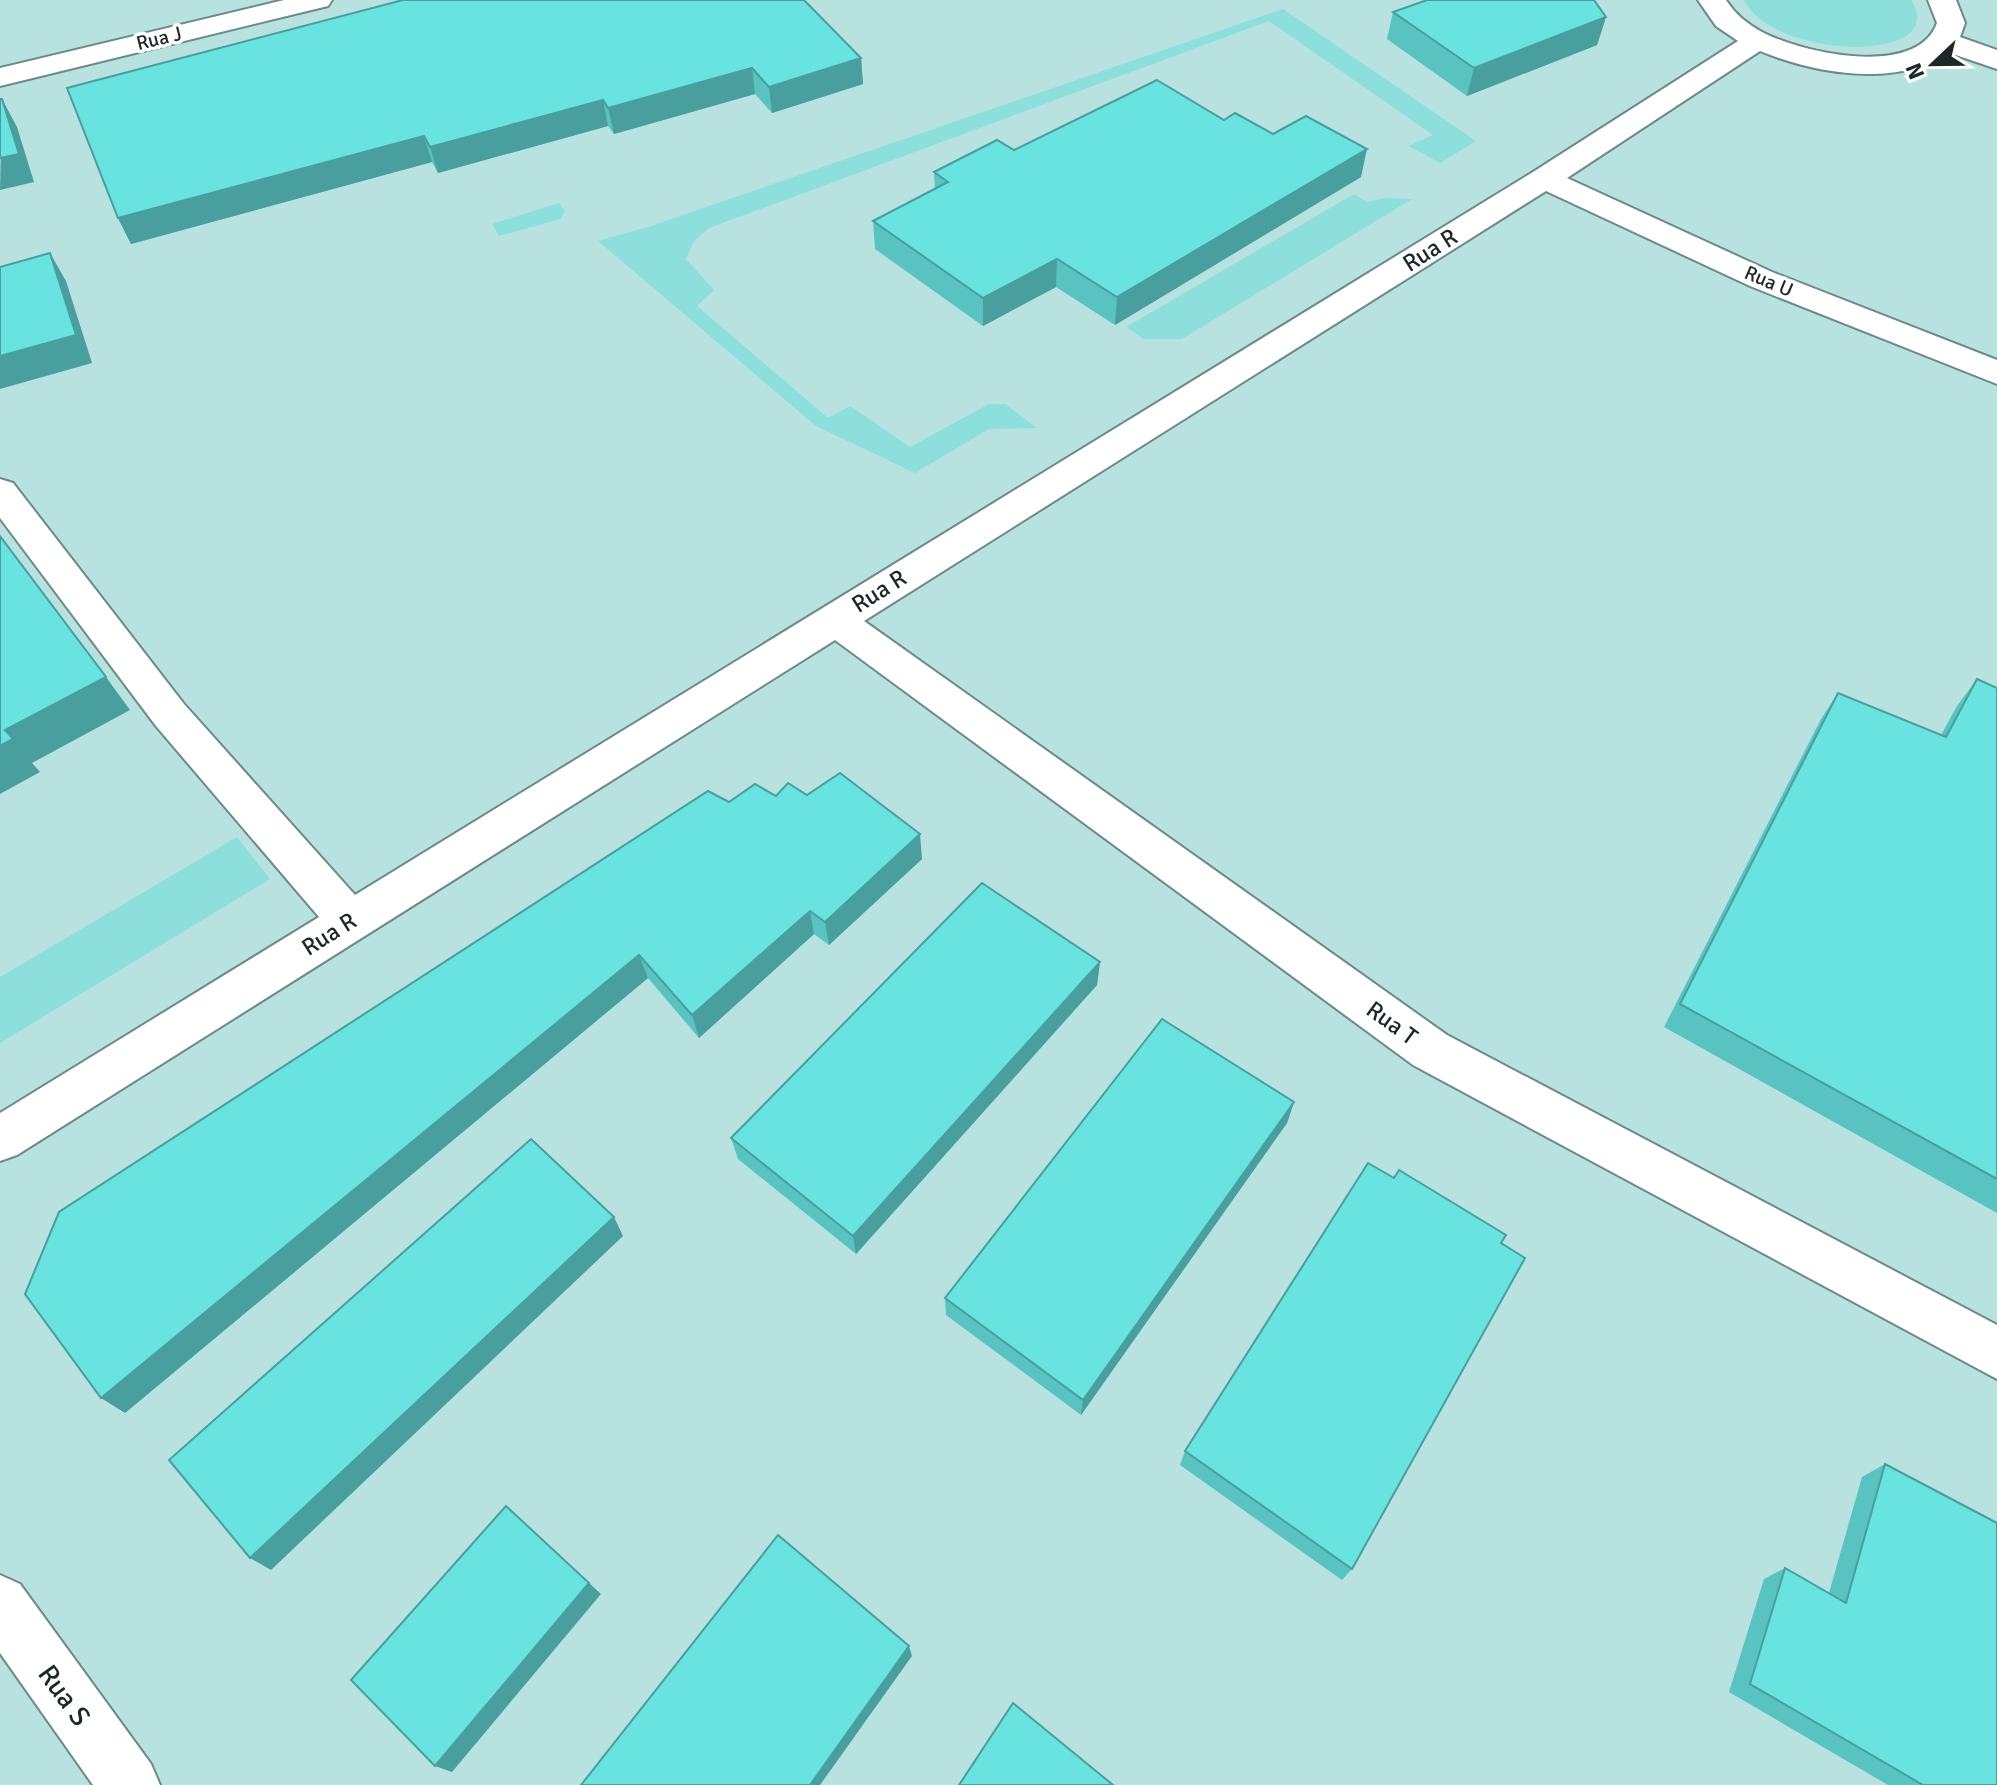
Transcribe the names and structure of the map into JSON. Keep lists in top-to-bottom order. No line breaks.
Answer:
{"streets":{"street":["Rua J","Rua R","Rua U","Rua T","Rua S"]},"crossings":[["Rua R","Rua U"],["Rua R","Rua T"]],"north":"left"}
